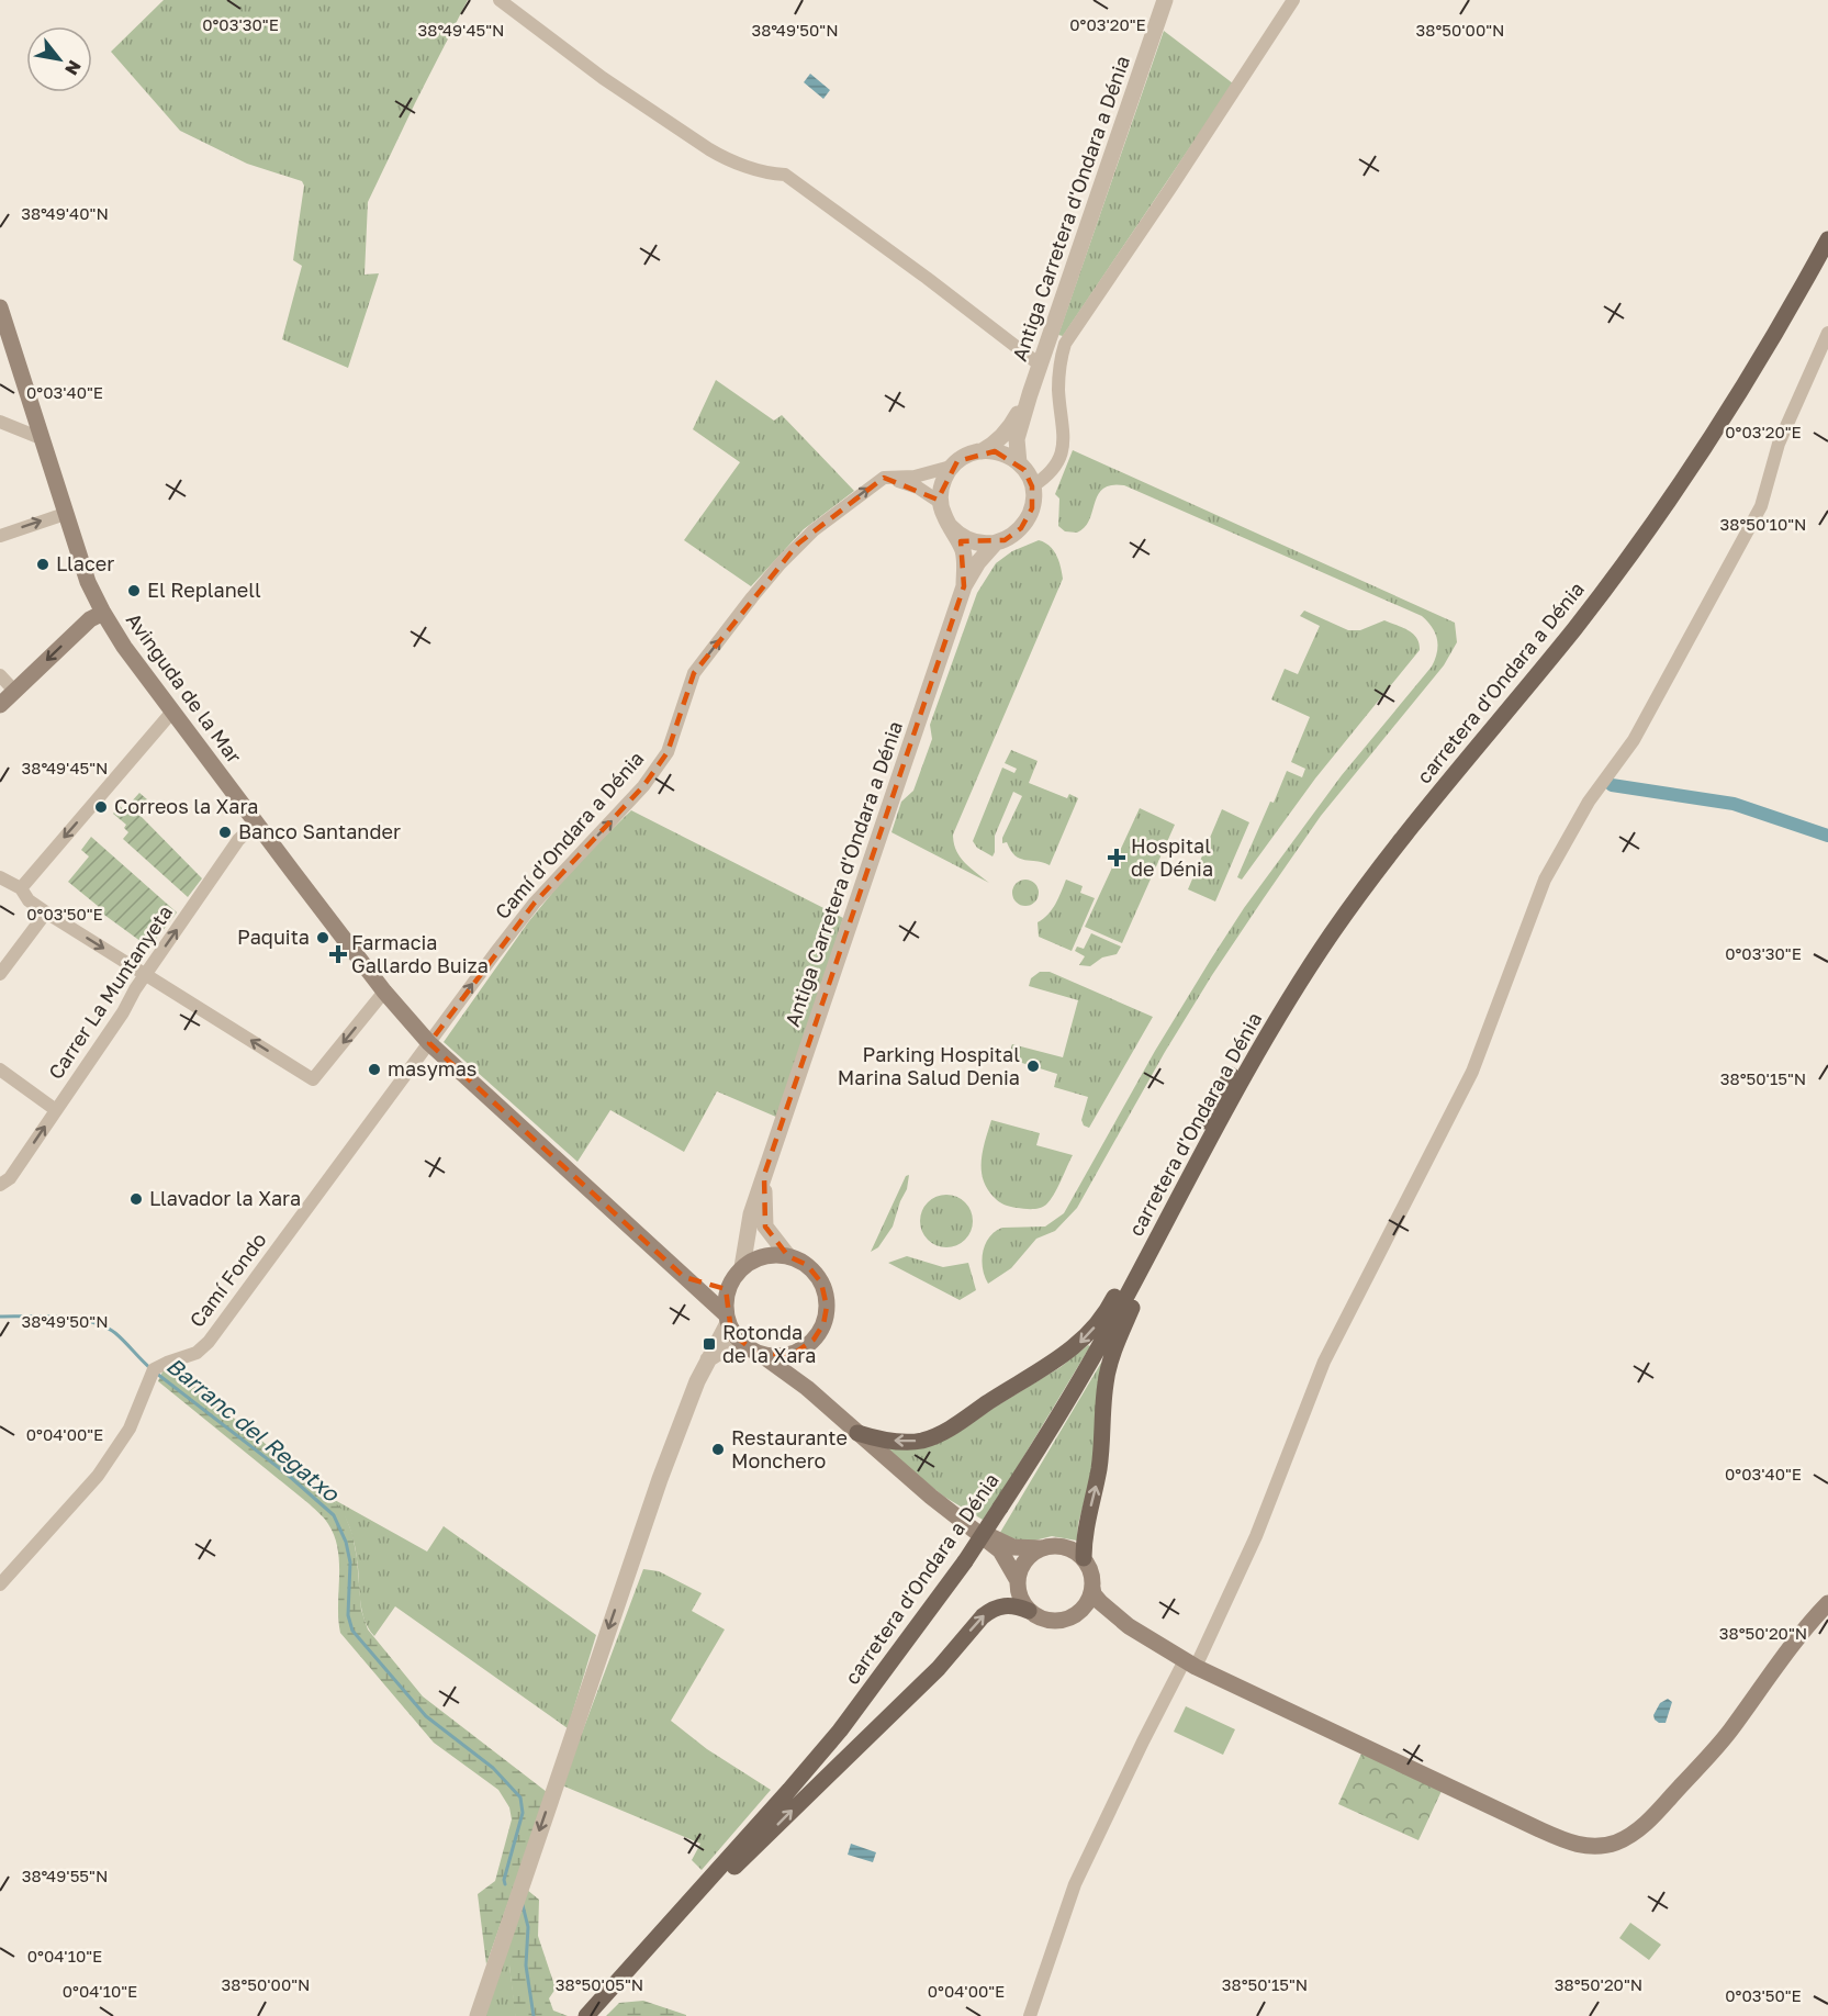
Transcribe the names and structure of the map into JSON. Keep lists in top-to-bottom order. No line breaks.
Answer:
{"streets":{"main road":["carretera d'Ondara a Dénia","Avinguda de la Mar"],"street":["Antiga Carretera d'Ondara a Dénia","Camí d’Ondara a Dénia","Carrer La Muntanyeta","Camí Fondo"]},"crossings":[["Antiga Carretera d'Ondara a Dénia","Avinguda de la Mar"],["Avinguda de la Mar","Camí d’Ondara a Dénia"],["Avinguda de la Mar","Carrer La Muntanyeta"],["Avinguda de la Mar","Camí Fondo"],["Camí d’Ondara a Dénia","Camí Fondo"]],"one_way":["Camí d’Ondara a Dénia","Carrer La Muntanyeta"],"water":["Barranc del Regatxo"],"places":{"other":["Llacer","El Replanell","Correos la Xara","Banco Santander","Paquita","Parking Hospital Marina Salud Denia","masymas","Llavador la Xara","Restaurante Monchero"],"health":["Hospital de Dénia","Farmacia Gallardo Buiza"],"transit":["Rotonda de la Xara"]},"north":"bottom right","coordinates":["0°03'30\"E","0°03'20\"E","38°50'00\"N","38°49'45\"N","38°49'50\"N","38°49'40\"N","0°03'40\"E","38°50'10\"N","0°03'50\"E","38°50'15\"N","0°04'00\"E","38°50'20\"N","38°49'55\"N","0°04'10\"E","38°50'05\"N"]}
